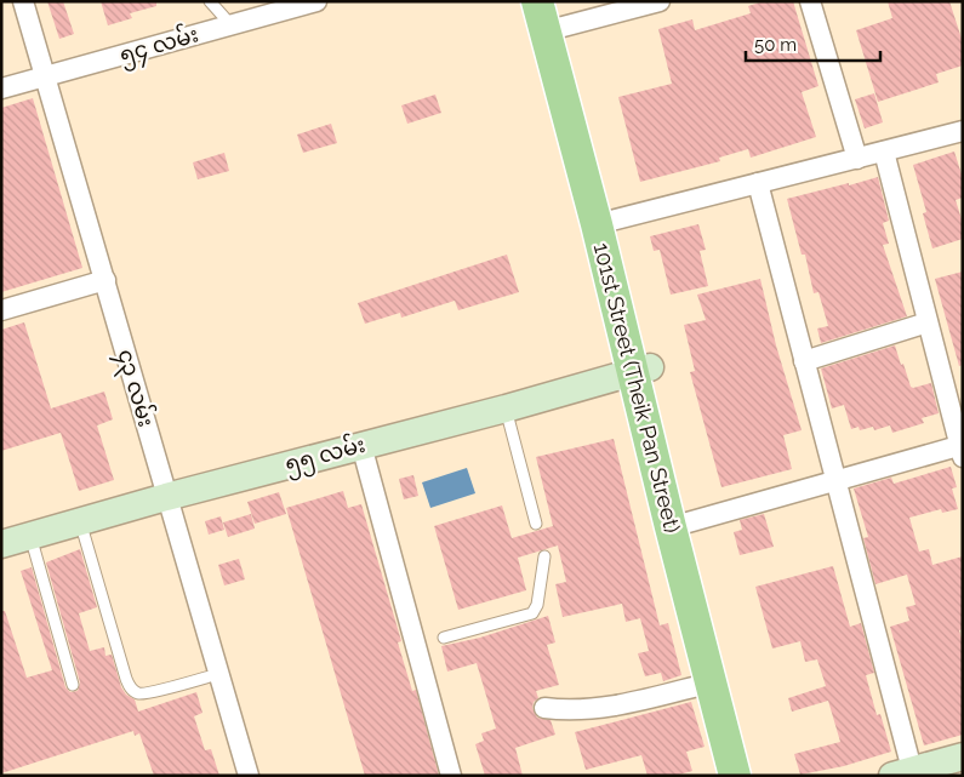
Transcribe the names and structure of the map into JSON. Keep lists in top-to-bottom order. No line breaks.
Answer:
{"streets":{"main road":["101st Street (Theik Pan Street)","၅၅ လမ်း"],"street":["၅၄ လမ်း","၄၃ လမ်း"]},"crossings":[["၅၄ လမ်း","၄၃ လမ်း"],["၄၃ လမ်း","၅၅ လမ်း"],["101st Street (Theik Pan Street)","၅၅ လမ်း"]],"scale_bar":"50 m"}
